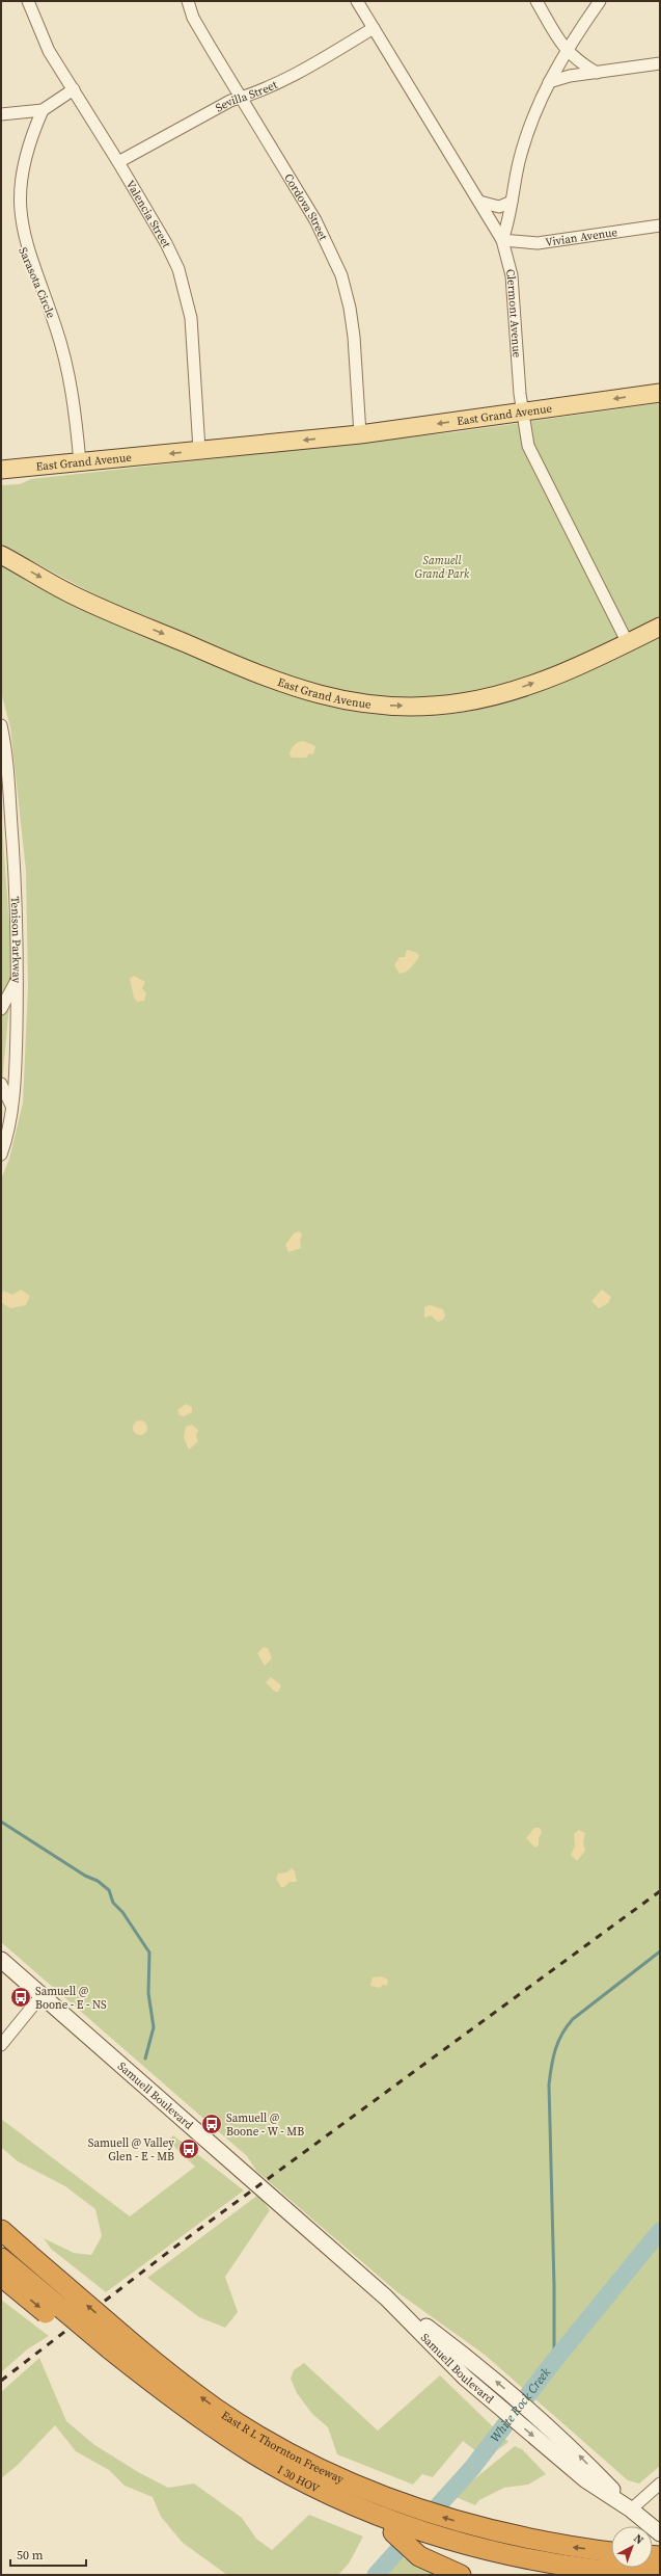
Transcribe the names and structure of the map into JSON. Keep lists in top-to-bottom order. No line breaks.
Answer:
{"streets":{"highway":["East R L Thornton Freeway","I 30 HOV"],"main road":["East Grand Avenue","Samuell Boulevard"],"street":["Sevilla Street","Cordova Street","Valencia Street","Vivian Avenue","Sarasota Circle","Clermont Avenue","Tenison Parkway"]},"crossings":[["Sevilla Street","Cordova Street"],["Sevilla Street","Valencia Street"],["Sevilla Street","Clermont Avenue"],["Cordova Street","East Grand Avenue"],["Valencia Street","East Grand Avenue"],["Vivian Avenue","Clermont Avenue"],["Sarasota Circle","East Grand Avenue"],["Clermont Avenue","East Grand Avenue"],["East R L Thornton Freeway","I 30 HOV"]],"water":["White Rock Creek"],"parks":["Samuell Grand Park"],"places":{"bus stop":["Samuell @ Boone - E - NS","Samuell @ Boone - W - MB","Samuell @ Valley Glen - E - MB"]},"scale_bar":"50 m","north":"top right"}
